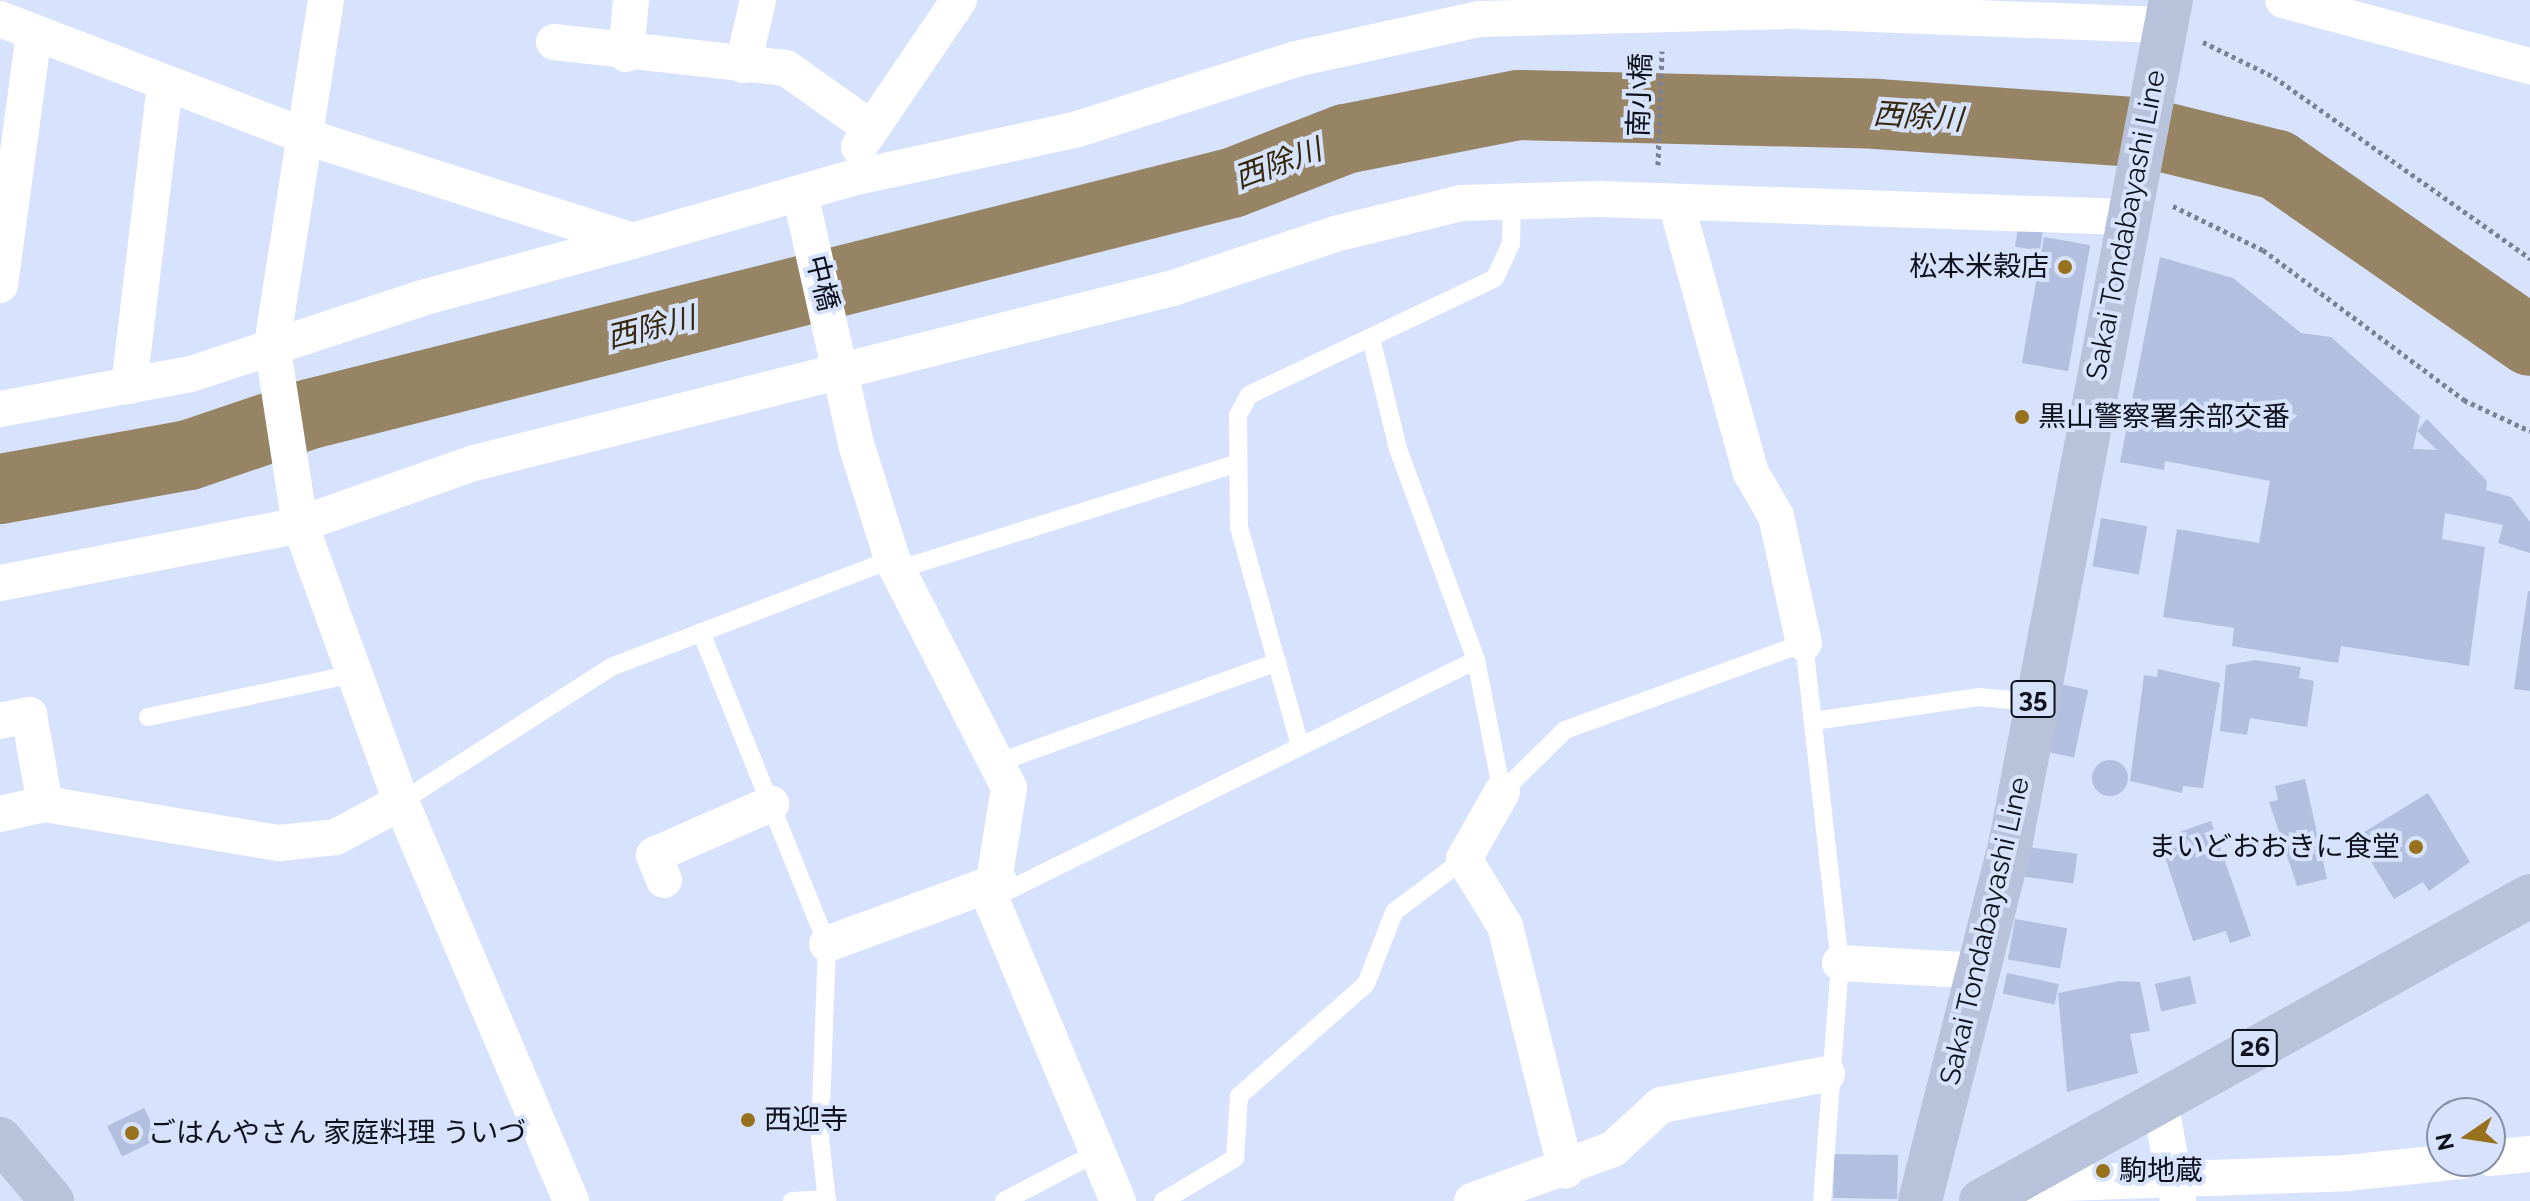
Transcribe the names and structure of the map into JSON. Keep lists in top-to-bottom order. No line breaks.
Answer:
{"streets":{"main road":["Sakai Tondabayashi Line","35","26"],"street":["中橋"],"path":["南小橋"]},"water":["西除川"],"places":["松本米穀店","黒山警察署余部交番","まいどおおきに食堂","西迎寺","ごはんやさん 家庭料理 ういづ","駒地蔵"],"north":"left"}
